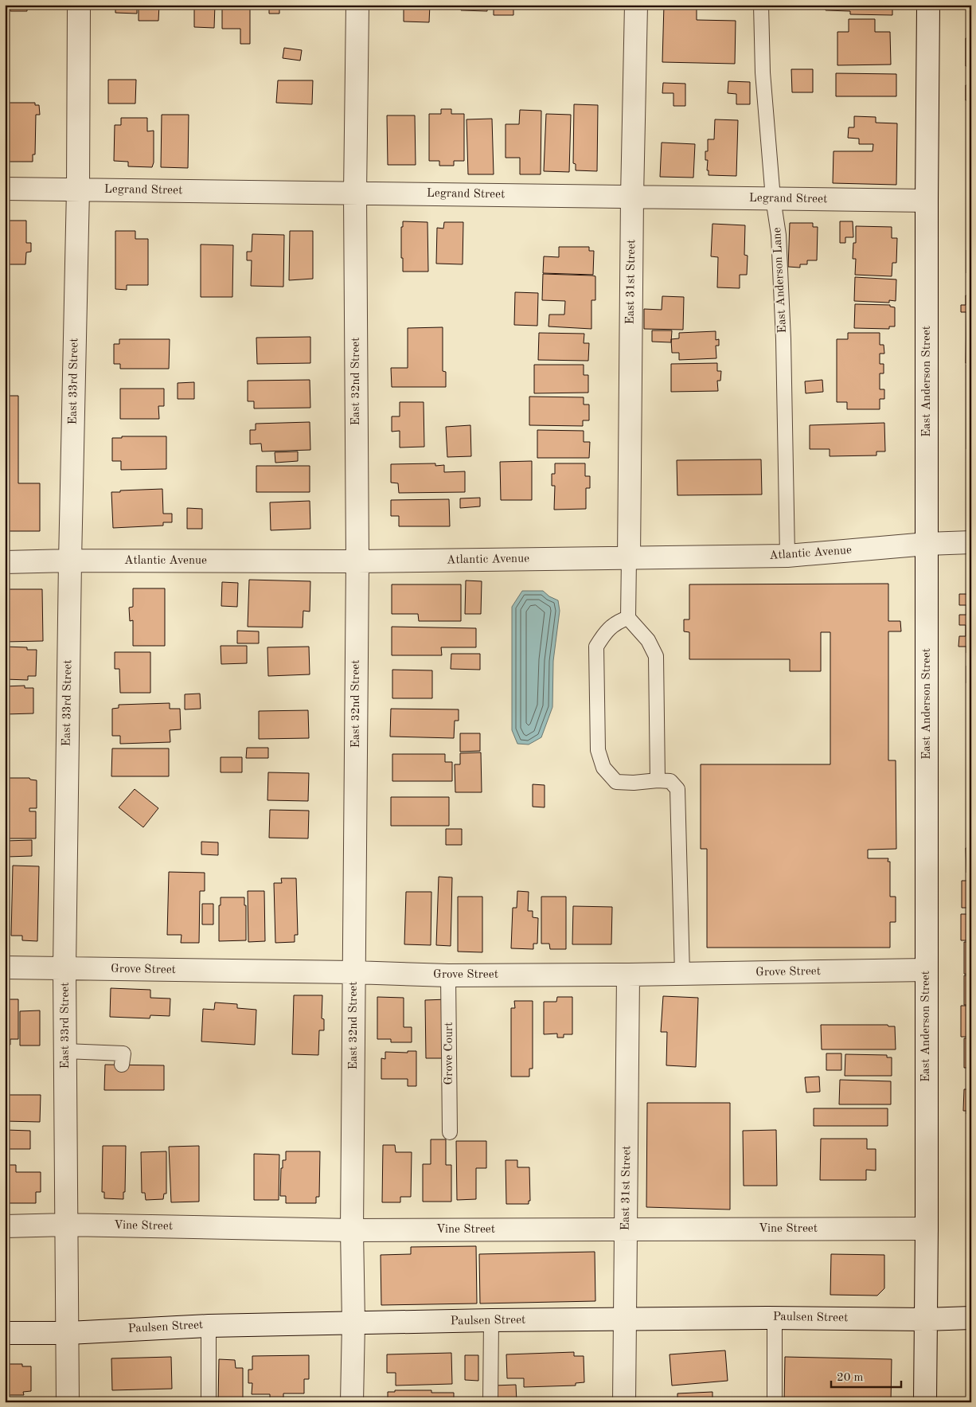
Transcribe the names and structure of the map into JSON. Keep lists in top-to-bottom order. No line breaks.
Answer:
{"streets":{"street":["Legrand Street","East 31st Street","East 33rd Street","East 32nd Street","East Anderson Street","Atlantic Avenue","Grove Street","Vine Street","Paulsen Street"],"lane":["East Anderson Lane","Grove Court"]},"crossings":[["Legrand Street","East Anderson Lane"],["Legrand Street","East 31st Street"],["Legrand Street","East 33rd Street"],["Legrand Street","East 32nd Street"],["Legrand Street","East Anderson Street"],["East Anderson Lane","Atlantic Avenue"],["East 31st Street","Atlantic Avenue"],["East 31st Street","Grove Street"],["East 31st Street","Vine Street"],["East 31st Street","Paulsen Street"],["East 33rd Street","Atlantic Avenue"],["East 33rd Street","Grove Street"],["East 33rd Street","Vine Street"],["East 33rd Street","Paulsen Street"],["East 32nd Street","Atlantic Avenue"],["East 32nd Street","Grove Street"],["East 32nd Street","Vine Street"],["East 32nd Street","Paulsen Street"],["East Anderson Street","Atlantic Avenue"],["East Anderson Street","Grove Street"],["East Anderson Street","Vine Street"],["East Anderson Street","Paulsen Street"],["Grove Street","Grove Court"]],"scale_bar":"20 m"}
